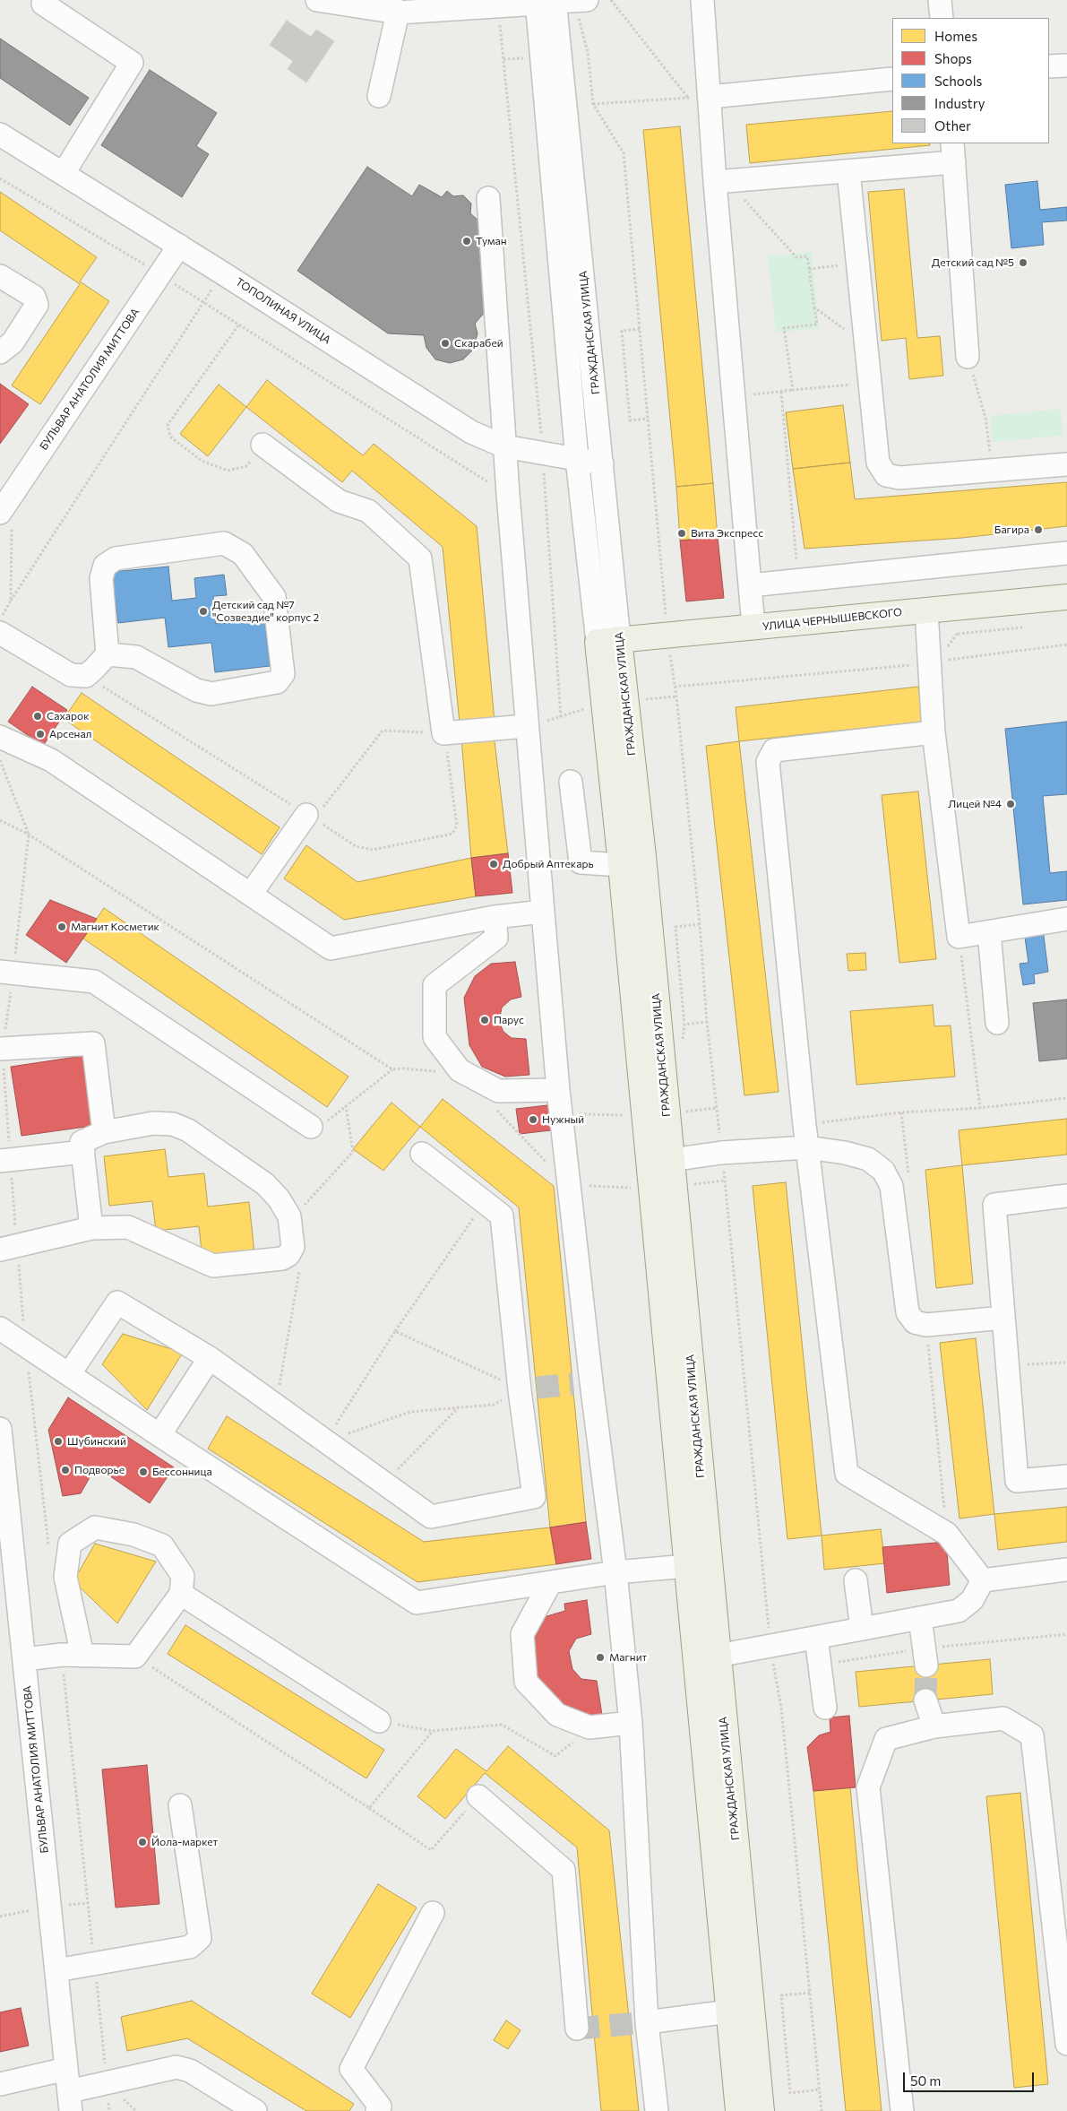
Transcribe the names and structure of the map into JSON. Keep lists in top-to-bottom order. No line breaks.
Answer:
{"streets":{"main road":["ГРАЖДАНСКАЯ УЛИЦА","УЛИЦА ЧЕРНЫШЕВСКОГО"],"street":["ТОПОЛИНАЯ УЛИЦА","БУЛЬВАР АНАТОЛИЯ МИТТОВА"]},"crossings":[["ТОПОЛИНАЯ УЛИЦА","ГРАЖДАНСКАЯ УЛИЦА"],["ТОПОЛИНАЯ УЛИЦА","БУЛЬВАР АНАТОЛИЯ МИТТОВА"],["ГРАЖДАНСКАЯ УЛИЦА","УЛИЦА ЧЕРНЫШЕВСКОГО"]],"places":["Туман","Детский сад №5","Скарабей","Багира","Вита Экспресс","Детский сад №7 \"Созвездие\" корпус 2","Сахарок","Арсенал","Лицей №4","Добрый Аптекарь","Магнит Косметик","Парус","Нужный","Шубинский","Подворье","Бессонница","Магнит","Йола-маркет"],"legend":["Homes","Shops","Schools","Industry","Other"],"scale_bar":"50 m"}
